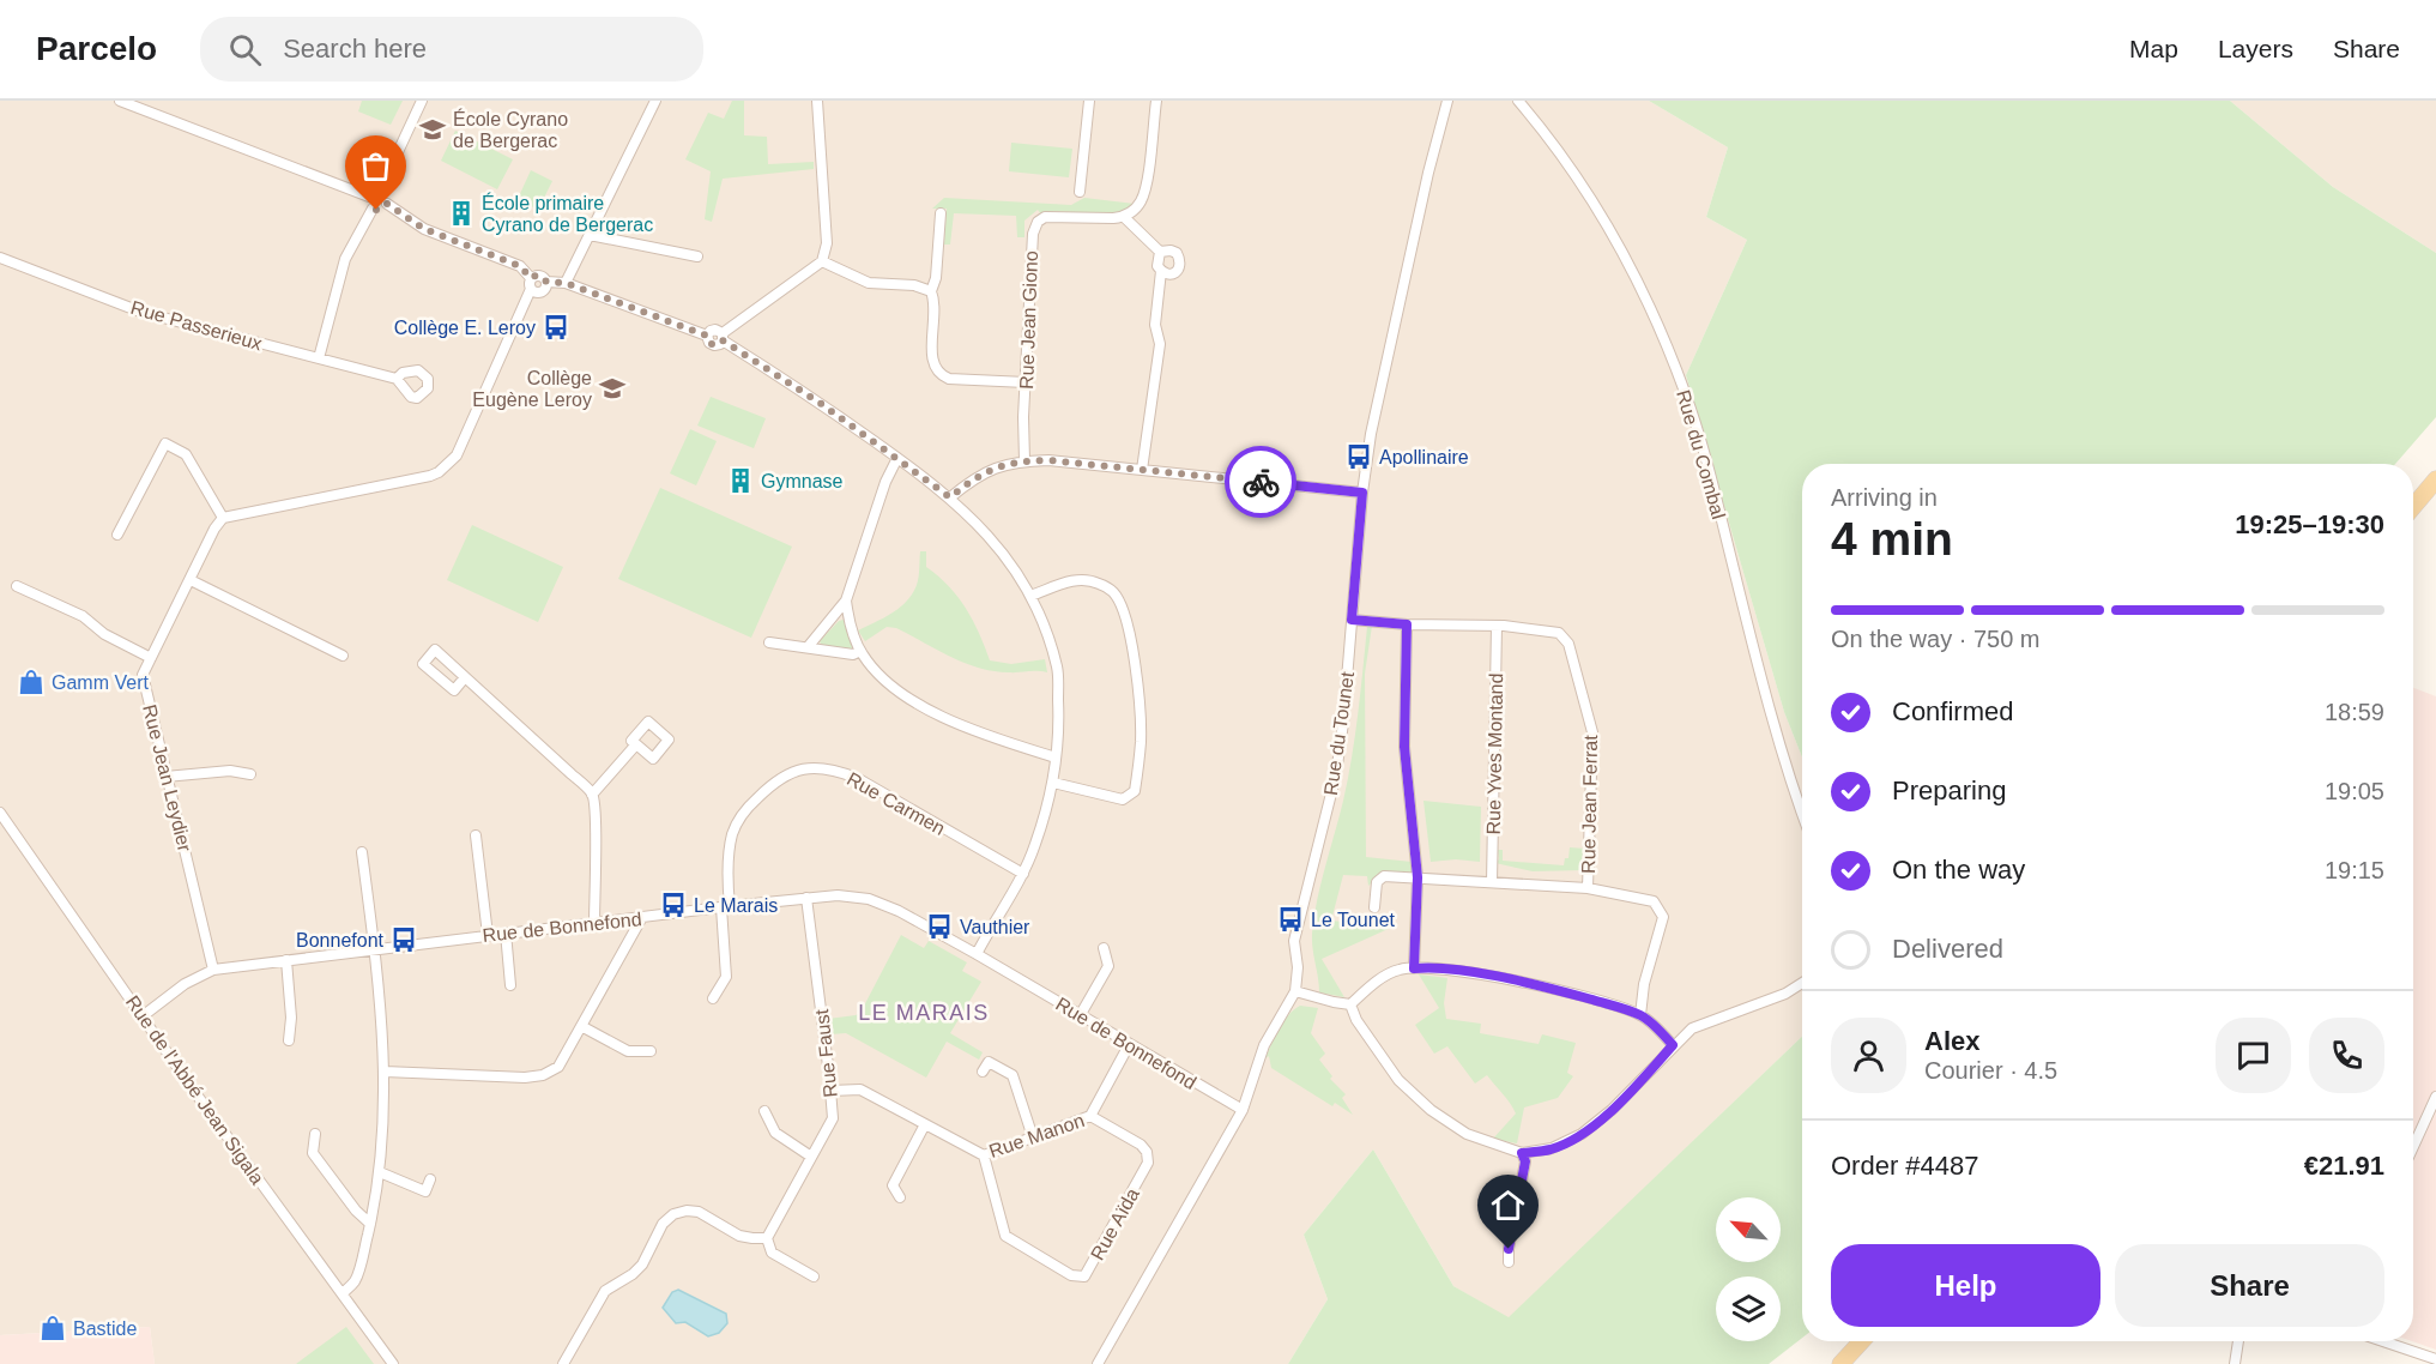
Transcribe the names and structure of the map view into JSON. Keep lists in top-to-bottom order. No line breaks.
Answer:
{"streets":{"street":["Rue Jean Giono","Rue Passerieux","Rue du Combal","Rue du Tounet","Rue Yves Montand","Rue Jean Leydier","Rue Carmen","Rue Jean Ferrat","Rue de Bonnefond","Rue Faust","Rue de l'Abbé Jean Sigala","Rue Manon","Rue Aïda"]},"crossings":[["Rue du Tounet","Rue Jean Ferrat"],["Rue du Tounet","Rue de Bonnefond"],["Rue Yves Montand","Rue Jean Ferrat"],["Rue Jean Leydier","Rue de Bonnefond"],["Rue Carmen","Rue de Bonnefond"],["Rue de Bonnefond","Rue Faust"],["Rue de Bonnefond","Rue de l'Abbé Jean Sigala"],["Rue de Bonnefond","Rue Manon"],["Rue Faust","Rue Manon"],["Rue Manon","Rue Aïda"]],"districts":["LE MARAIS"],"places":{"school or university":["École Cyrano de Bergerac","Collège Eugène Leroy"],"building":["École primaire Cyrano de Bergerac","Gymnase"],"bus stop":["Collège E. Leroy","Apollinaire","Le Marais","Le Tounet","Vauthier","Bonnefont"],"shop":["Gamm Vert","Bastide"]},"north":"top left","page":{"header":"Parcelo","search":"Search here","nav":["Map","Layers","Share"],"heading":["4 min","Arriving in","19:25–19:30"],"panel":["Alex","Courier · 4.5","Order #4487","€21.91"],"bar":"On the way · 750 m","list":[["Confirmed","18:59"],["Preparing","19:05"],["On the way","19:15"],"Delivered"],"buttons":["Help","Share"]}}
